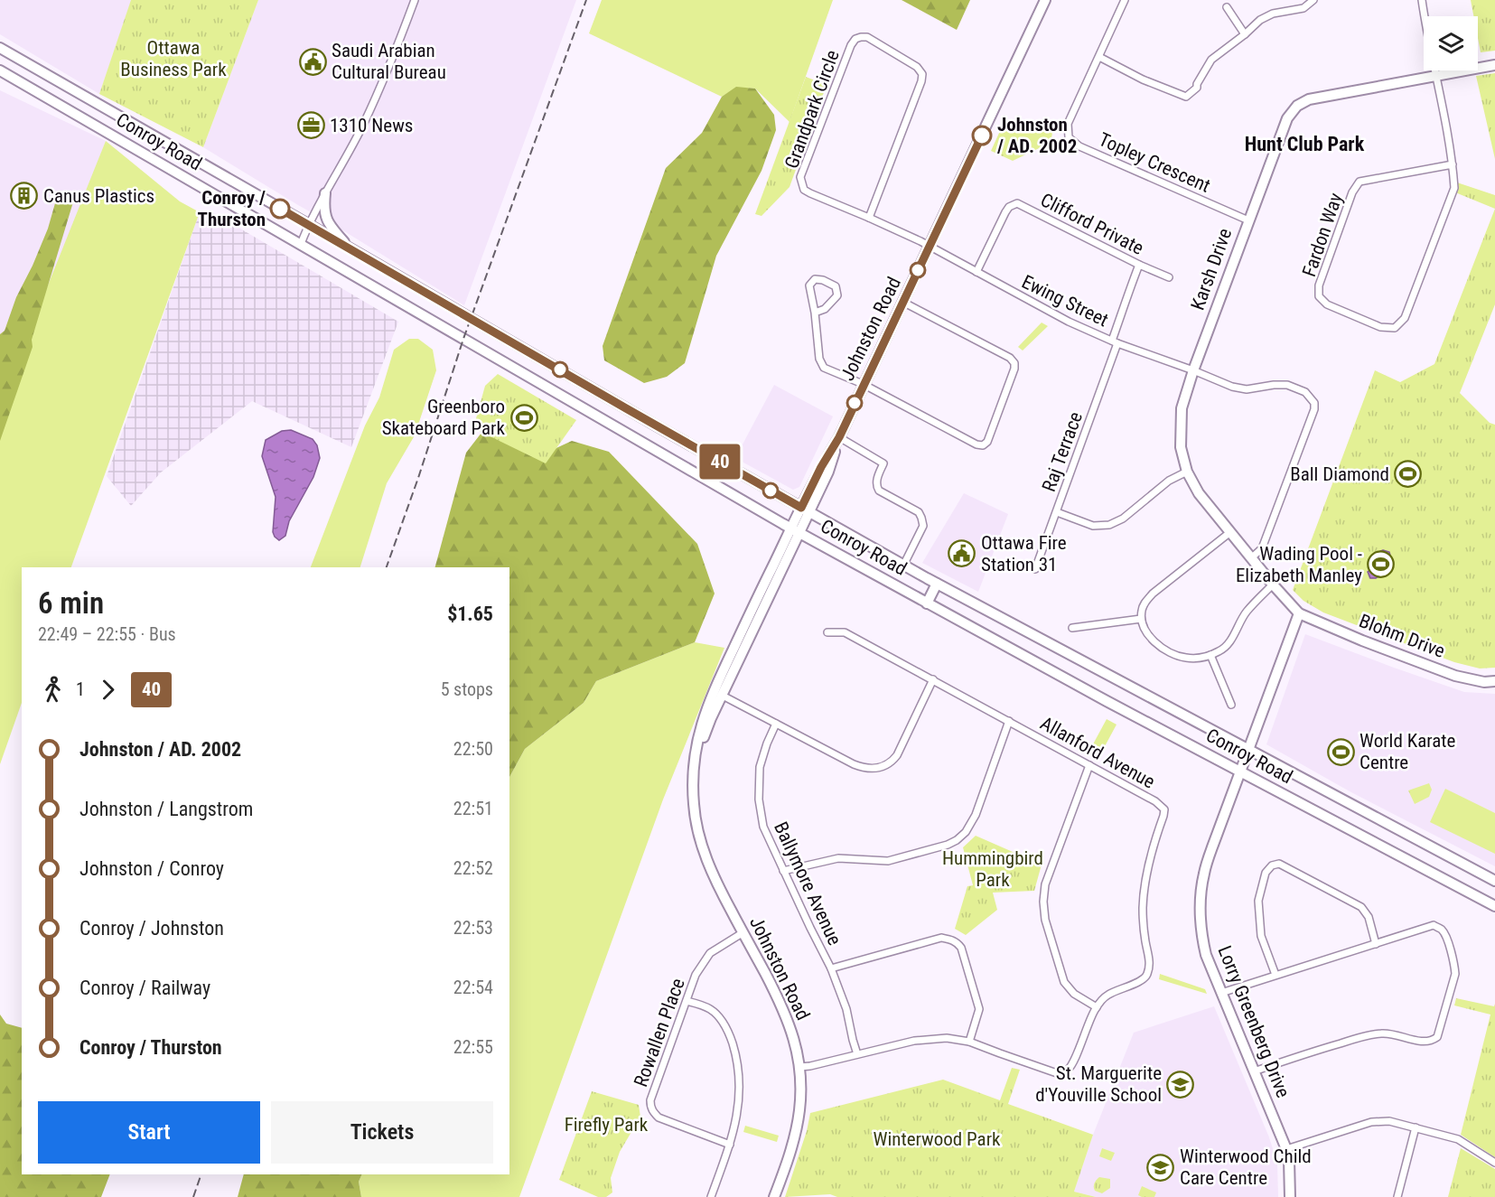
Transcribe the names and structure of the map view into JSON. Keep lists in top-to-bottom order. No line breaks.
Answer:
{"streets":{"main road":["Conroy Road","Karsh Drive","Johnston Road","Blohm Drive","Lorry Greenberg Drive"],"street":["Grandpark Circle","Topley Crescent","Clifford Private","Fardon Way","Ewing Street","Raj Terrace","Allanford Avenue","Ballymore Avenue","Rowallen Place"]},"crossings":[["Grandpark Circle","Ewing Street"],["Grandpark Circle","Johnston Road"],["Conroy Road","Johnston Road"],["Conroy Road","Lorry Greenberg Drive"],["Topley Crescent","Karsh Drive"],["Clifford Private","Ewing Street"],["Clifford Private","Raj Terrace"],["Fardon Way","Karsh Drive"],["Karsh Drive","Ewing Street"],["Karsh Drive","Blohm Drive"],["Karsh Drive","Lorry Greenberg Drive"],["Ewing Street","Johnston Road"],["Ewing Street","Raj Terrace"],["Johnston Road","Allanford Avenue"],["Johnston Road","Rowallen Place"],["Blohm Drive","Lorry Greenberg Drive"],["Allanford Avenue","Ballymore Avenue"]],"districts":["Hunt Club Park"],"parks":["Ottawa Business Park","Hummingbird Park","Firefly Park","Winterwood Park"],"places":{"public building":["Saudi Arabian Cultural Bureau","Ottawa Fire Station 31"],"office":["1310 News"],"other":["Johnston / AD. 2002","Conroy / Thurston"],"building":["Canus Plastics"],"sports":["Greenboro Skateboard Park","Ball Diamond","Wading Pool - Elizabeth Manley","World Karate Centre"],"school or university":["St. Marguerite d'Youville School","Winterwood Child Care Centre"]},"lines":["bus line 40"],"page":{"on_map":"40","heading":["6 min","22:49 – 22:55 · Bus","$1.65"],"legs":["1","40","5 stops"],"list":[{"name":"Johnston / AD. 2002","value":"22:50"},{"name":"Johnston / Langstrom","value":"22:51"},{"name":"Johnston / Conroy","value":"22:52"},{"name":"Conroy / Johnston","value":"22:53"},{"name":"Conroy / Railway","value":"22:54"},{"name":"Conroy / Thurston","value":"22:55"}],"buttons":["Start","Tickets"]}}
